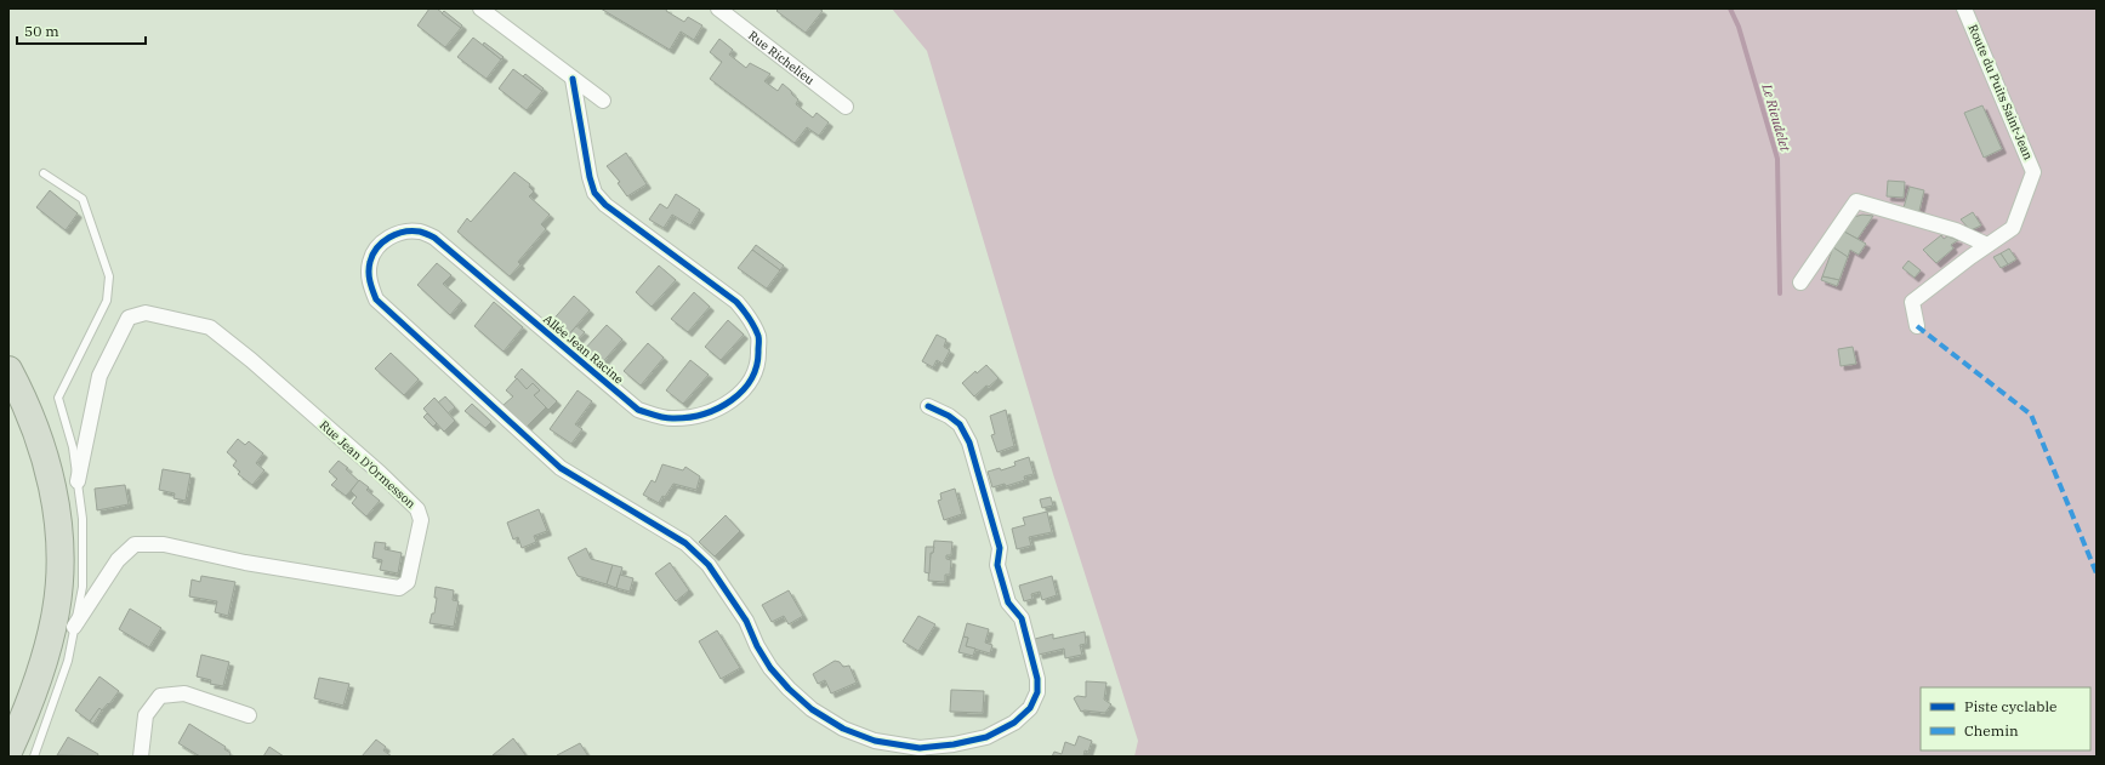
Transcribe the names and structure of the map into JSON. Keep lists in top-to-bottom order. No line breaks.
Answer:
{"streets":{"street":["Rue Richelieu","Route du Puits Saint-Jean","Allée Jean Racine","Rue Jean D'Ormesson"]},"water":["Le Rieudelet"],"legend":["Piste cyclable","Chemin"],"scale_bar":"50 m"}
